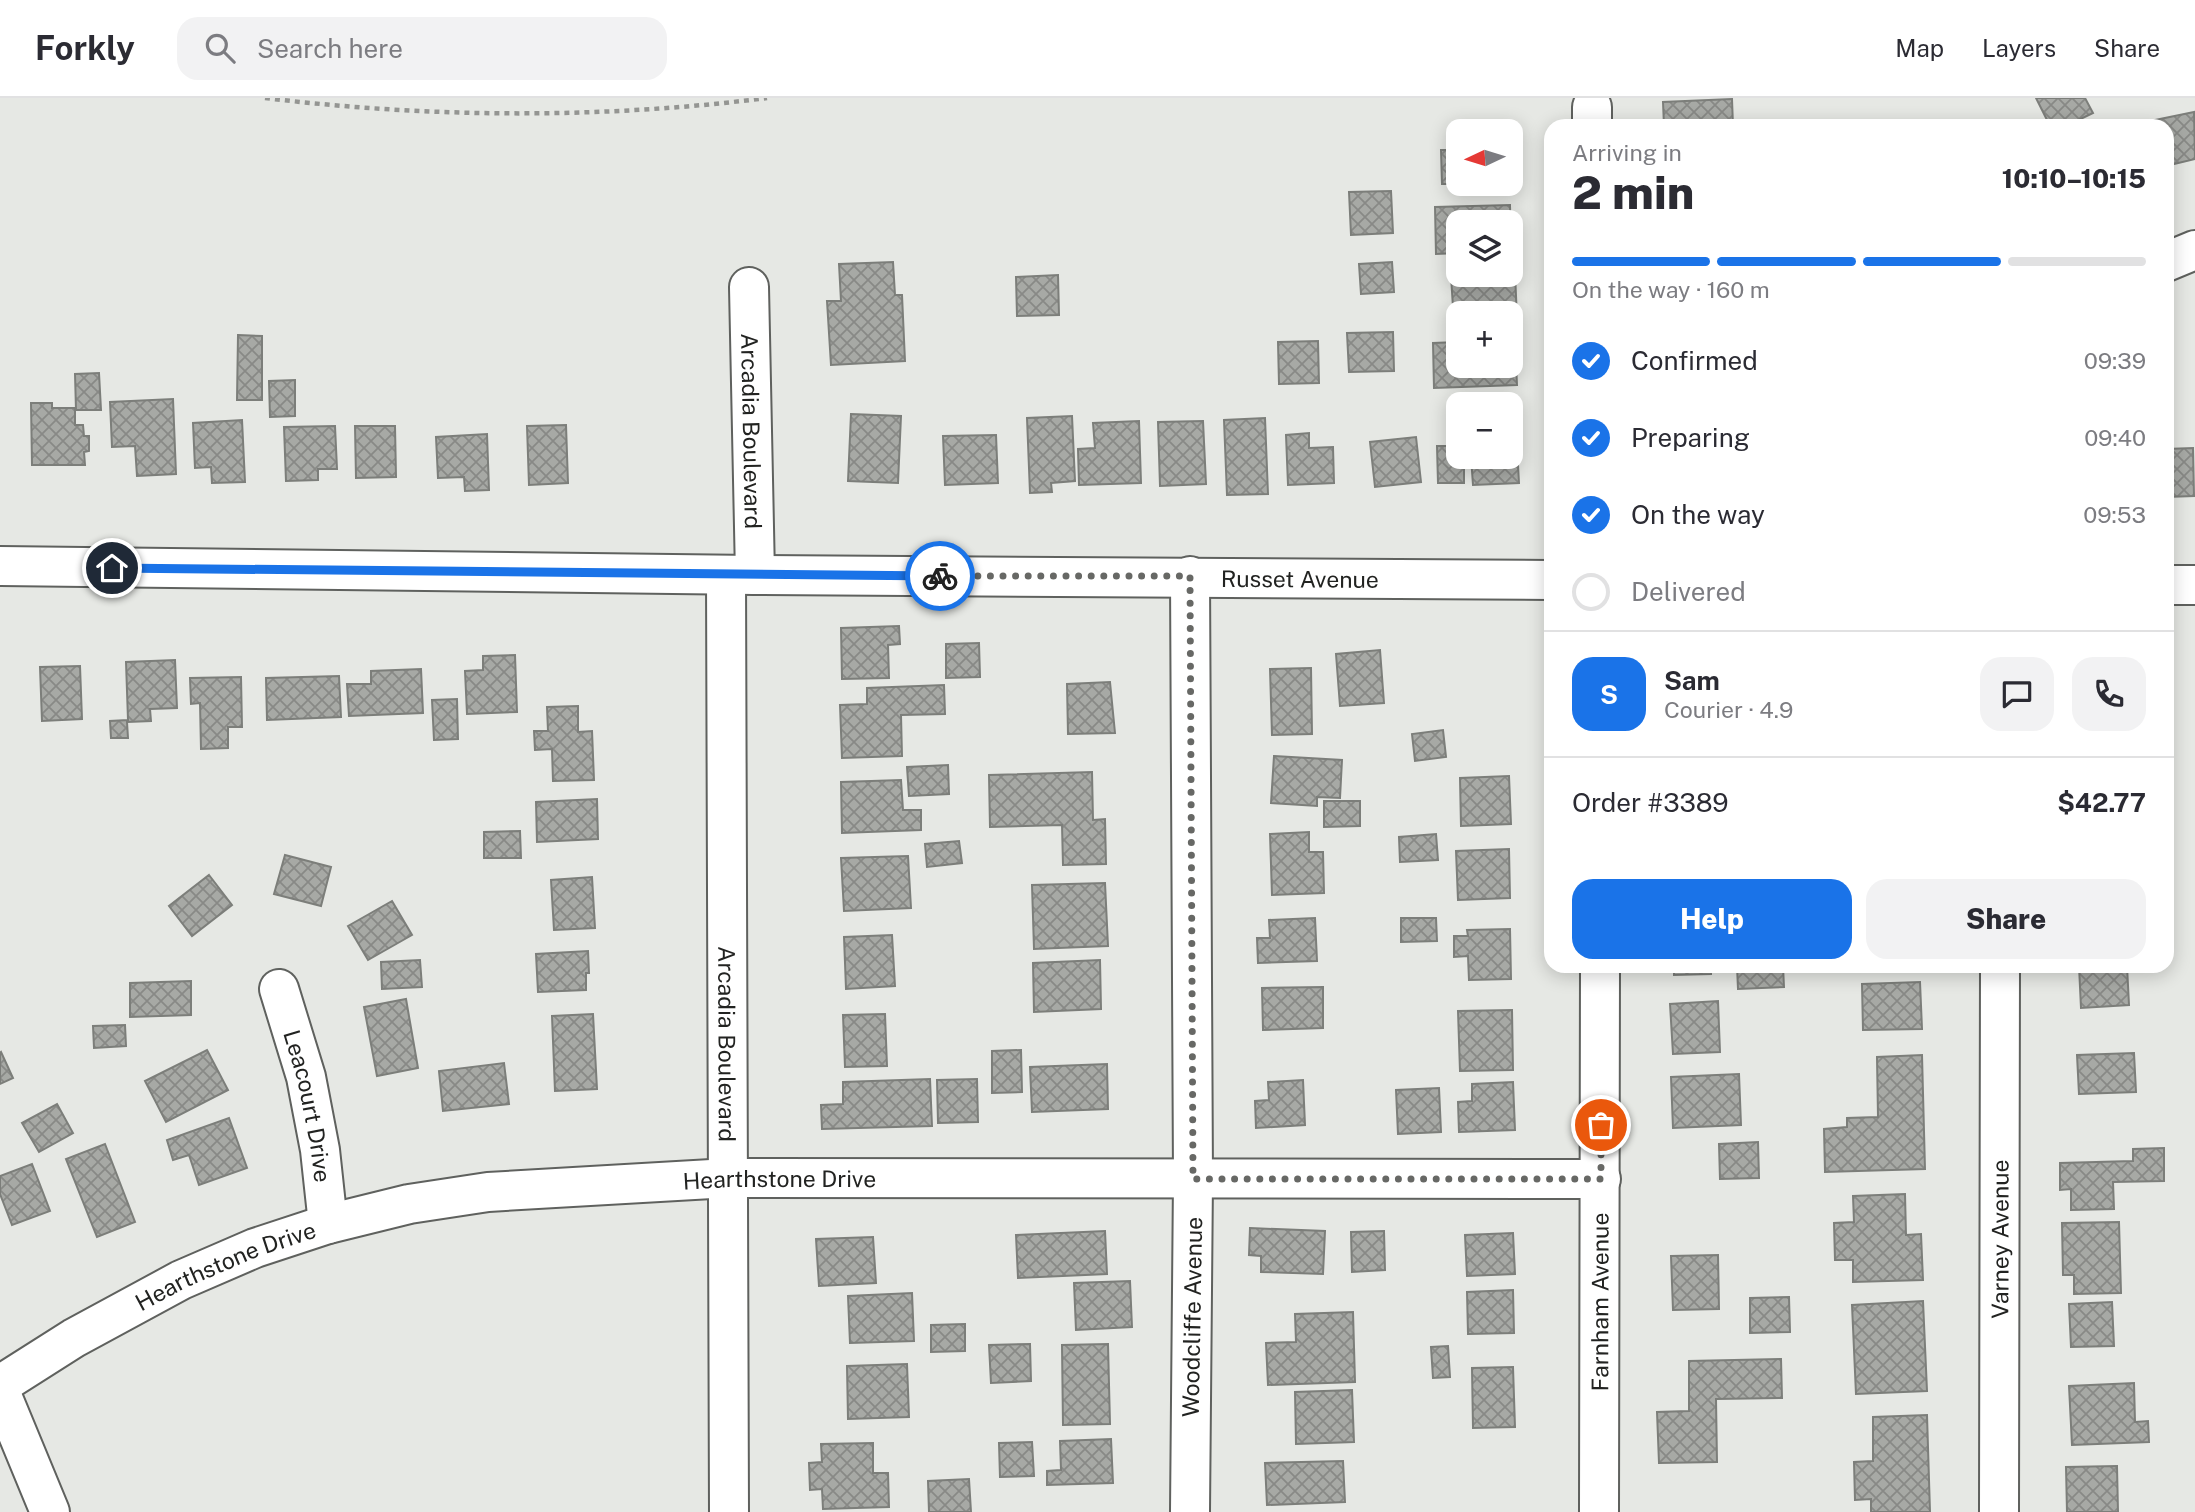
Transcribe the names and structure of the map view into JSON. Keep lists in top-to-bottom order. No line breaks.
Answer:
{"streets":{"street":["Arcadia Boulevard","Russet Avenue","Leacourt Drive","Hearthstone Drive","Varney Avenue","Farnham Avenue","Woodcliffe Avenue"]},"crossings":[["Arcadia Boulevard","Russet Avenue"],["Arcadia Boulevard","Hearthstone Drive"],["Russet Avenue","Woodcliffe Avenue"],["Leacourt Drive","Hearthstone Drive"],["Hearthstone Drive","Farnham Avenue"],["Hearthstone Drive","Woodcliffe Avenue"]],"north":"left","page":{"header":"Forkly","search":"Search here","nav":["Map","Layers","Share"],"map_buttons":["+","−"],"heading":["2 min","Arriving in","10:10–10:15"],"panel":["Sam","Courier · 4.9","Order #3389","$42.77"],"bar":"On the way · 160 m","list":[["Confirmed","09:39"],["Preparing","09:40"],["On the way","09:53"],"Delivered"],"round":"S","buttons":["Help","Share"]}}
